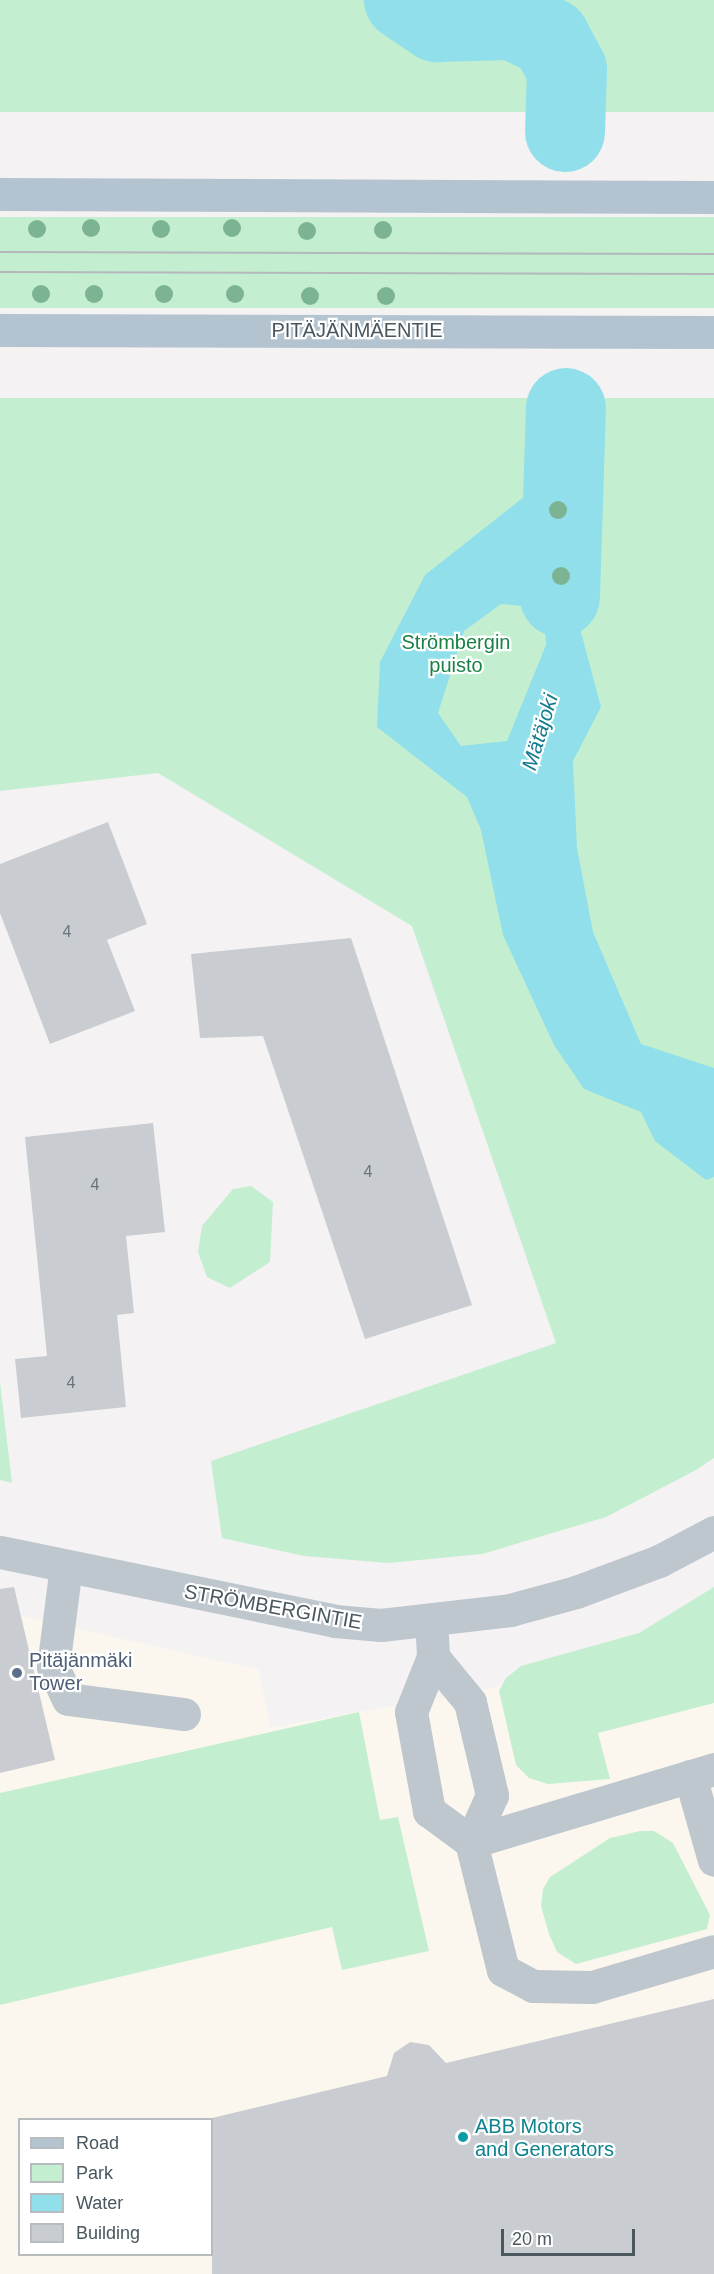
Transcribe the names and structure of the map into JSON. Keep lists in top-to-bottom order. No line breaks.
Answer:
{"streets":{"main road":["PITÄJÄNMÄENTIE"],"street":["STRÖMBERGINTIE"]},"water":["Mätäjoki"],"parks":["Strömbergin puisto"],"places":["Pitäjänmäki Tower","ABB Motors and Generators"],"house_numbers":["4","4","4","4"],"legend":["Road","Park","Water","Building"],"scale_bar":"20 m"}
